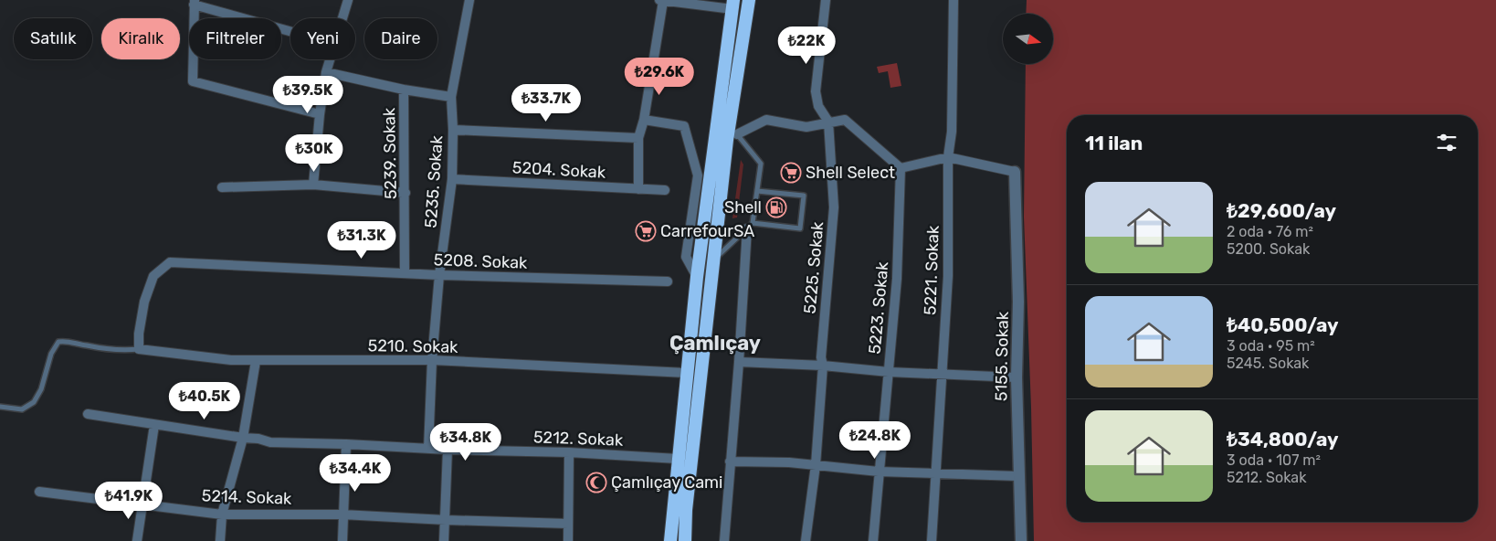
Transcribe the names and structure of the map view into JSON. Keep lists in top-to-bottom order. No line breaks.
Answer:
{"streets":{"street":["5239. Sokak","5204. Sokak","5235. Sokak","5208. Sokak","5225. Sokak","5221. Sokak","5223. Sokak","5210. Sokak","5155. Sokak","5212. Sokak","5214. Sokak"]},"crossings":[["5239. Sokak","5208. Sokak"],["5204. Sokak","5235. Sokak"],["5235. Sokak","5208. Sokak"],["5235. Sokak","5210. Sokak"],["5235. Sokak","5212. Sokak"],["5208. Sokak","5210. Sokak"]],"districts":["Çamlıçay"],"places":{"supermarket":["Shell Select","CarrefourSA"],"fuel station":["Shell"],"mosque":["Çamlıçay Cami"]},"north":"right","page":{"chip":["Satılık","Kiralık","Filtreler","Yeni","Daire"],"price":["₺22K","₺29.6K","₺39.5K","₺33.7K","₺30K","₺31.3K","₺40.5K","₺24.8K","₺34.8K","₺34.4K","₺41.9K"],"heading":"11 ilan","list":[{"name":"₺29,600/ay","note":"2 oda · 76 m² · 5200. Sokak"},{"name":"₺40,500/ay","note":"3 oda · 95 m² · 5245. Sokak"},{"name":"₺34,800/ay","note":"3 oda · 107 m² · 5212. Sokak"}]}}
